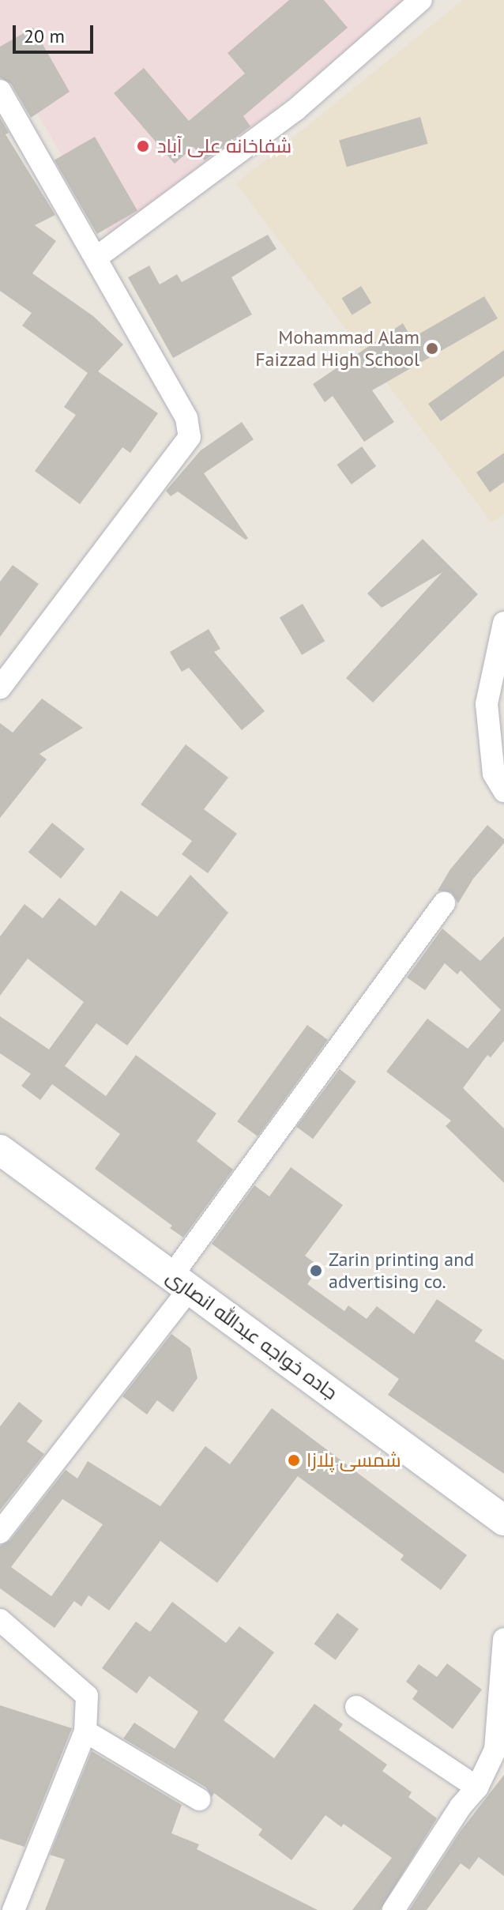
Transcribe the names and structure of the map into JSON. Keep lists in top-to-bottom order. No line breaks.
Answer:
{"streets":{"main road":["جاده خواجه عبدالله انصاری"]},"places":["شفاخانه علی آباد","Mohammad Alam Faizzad High School","Zarin printing and advertising co.","شمسی پلازا"],"scale_bar":"20 m"}
